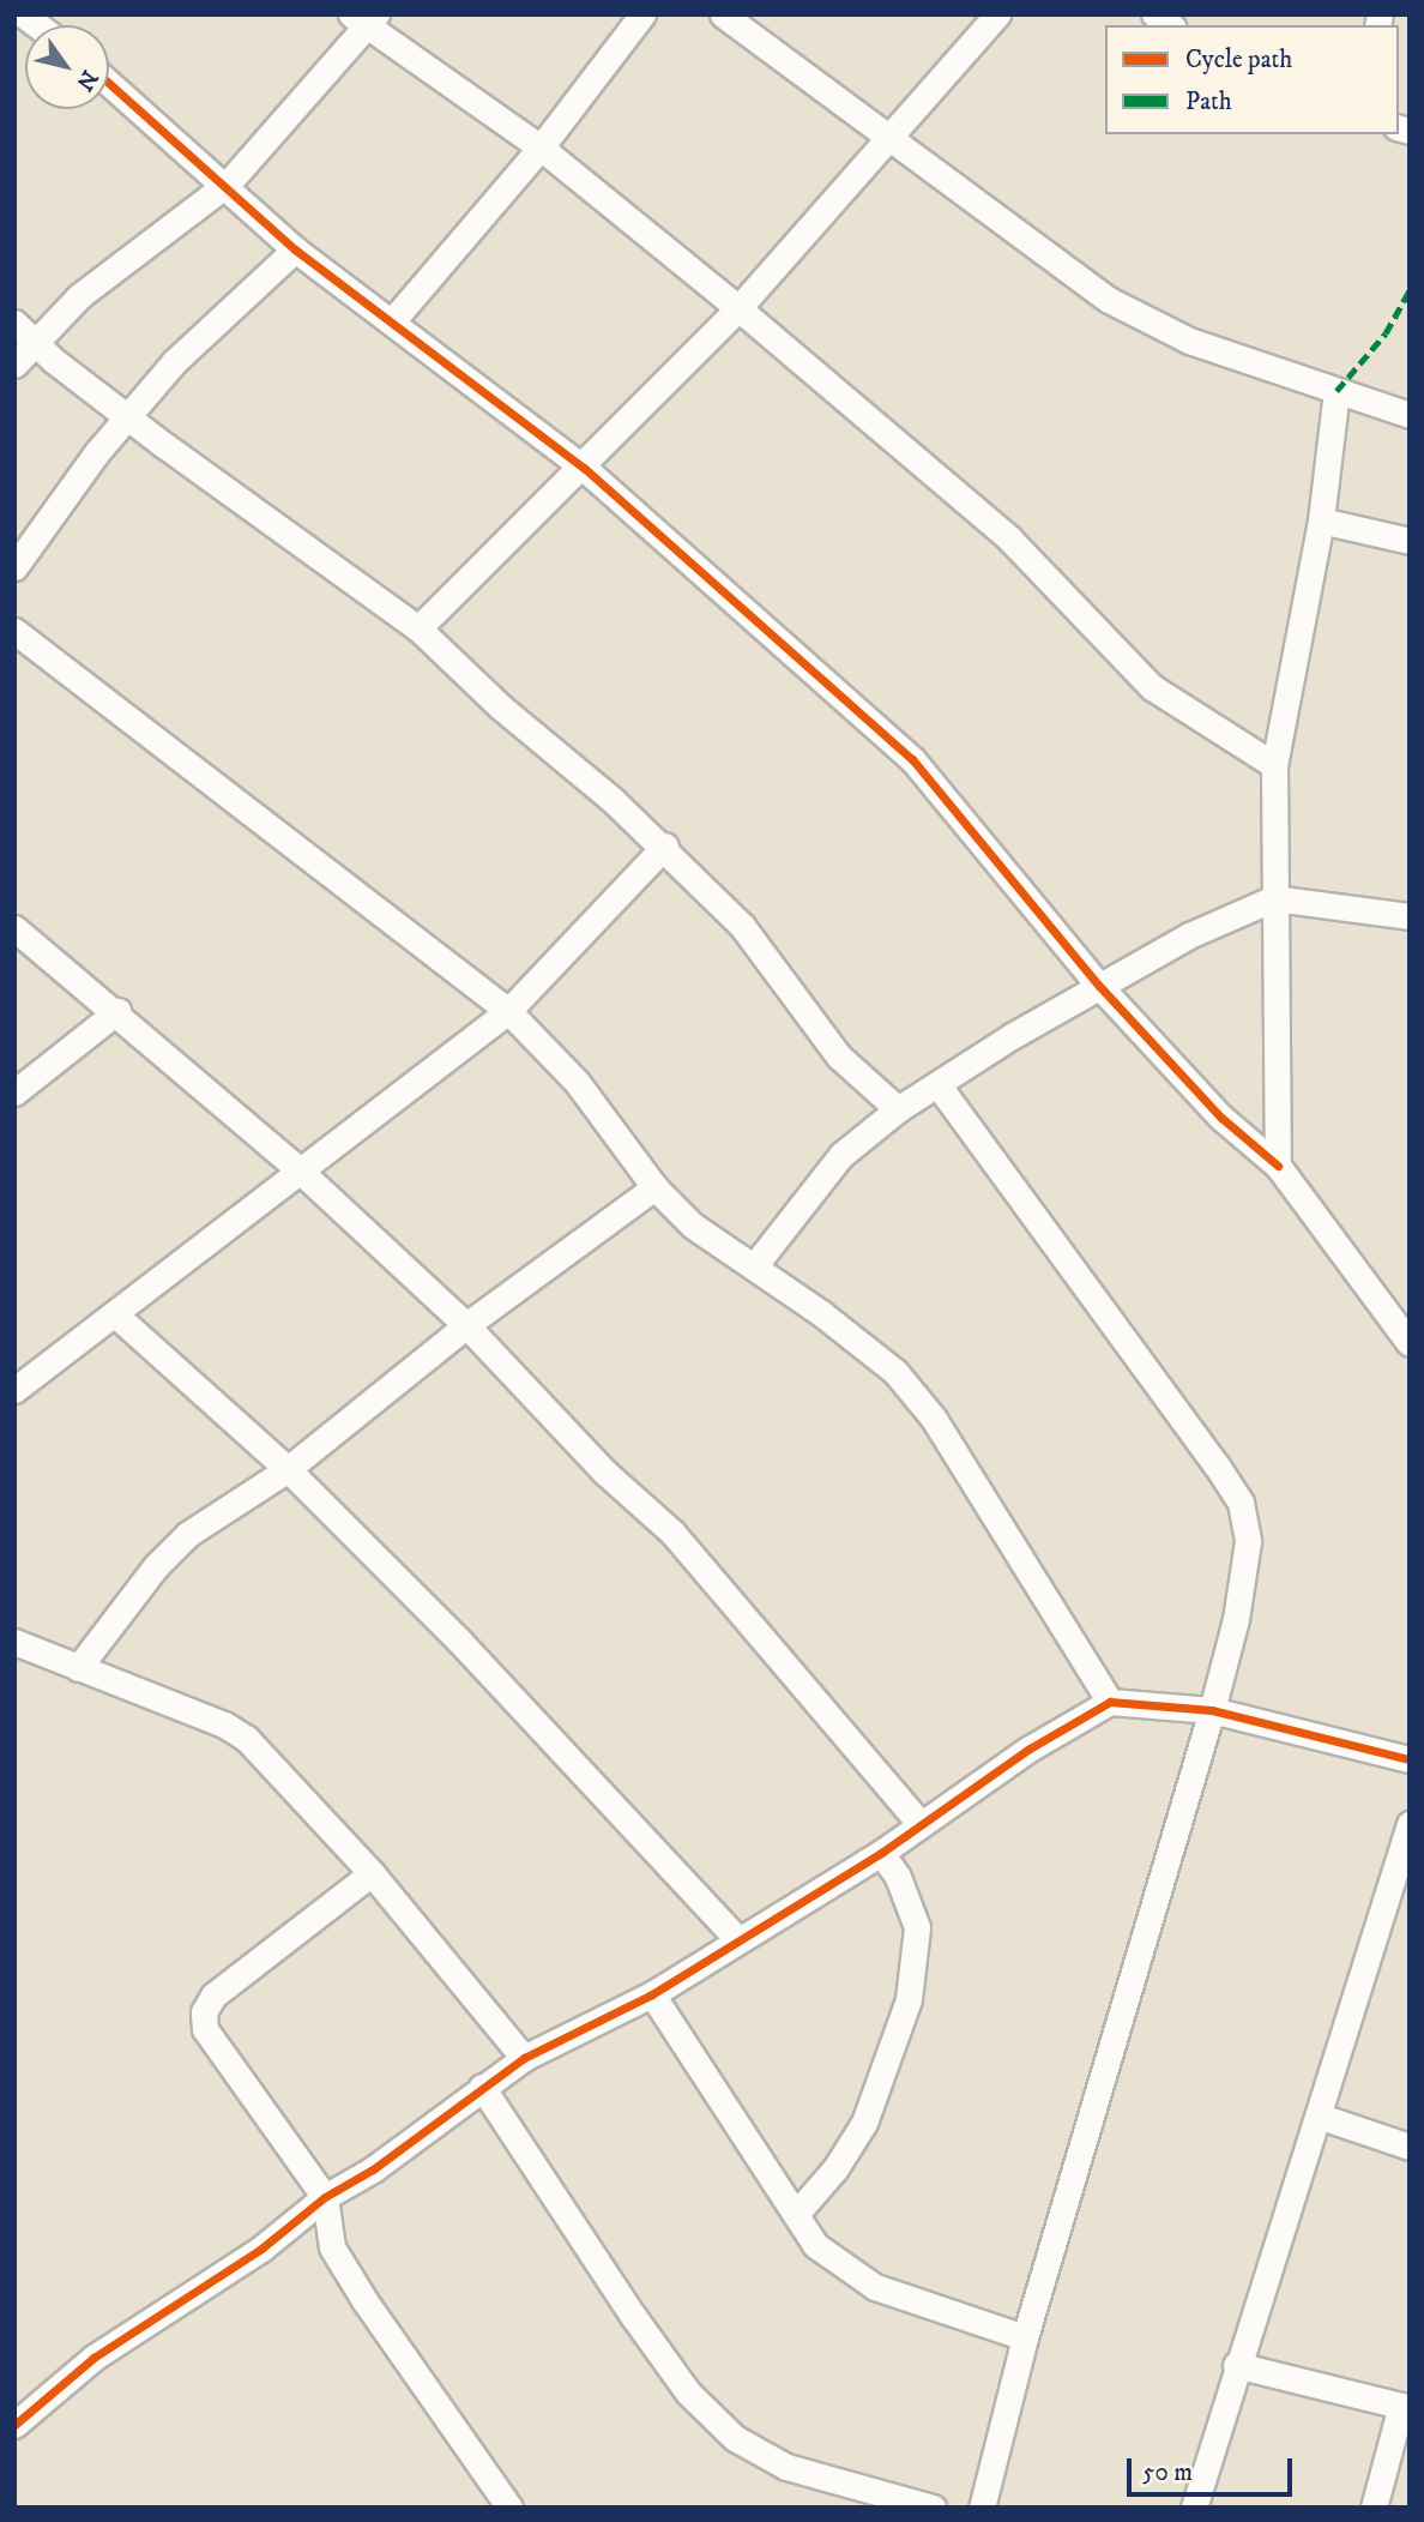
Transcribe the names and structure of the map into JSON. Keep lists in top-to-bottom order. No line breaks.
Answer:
{"legend":["Cycle path","Path"],"scale_bar":"50 m","north":"bottom right"}
